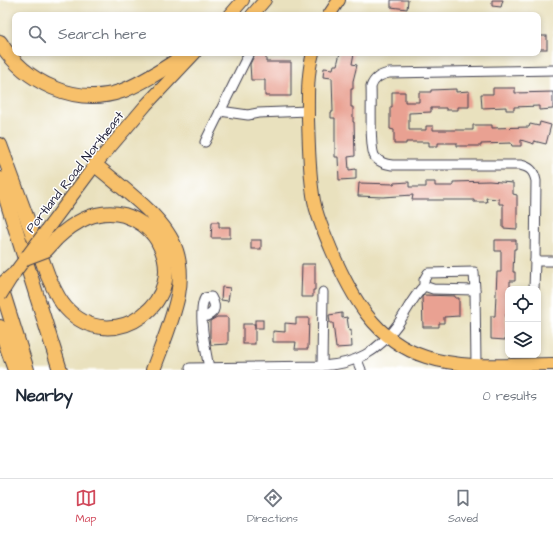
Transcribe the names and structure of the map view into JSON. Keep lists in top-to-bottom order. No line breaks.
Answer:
{"streets":{"main road":["Portland Road Northeast"]},"page":{"search":"Search here","heading":["Nearby","0 results"],"nav":["Map","Directions","Saved"]}}
